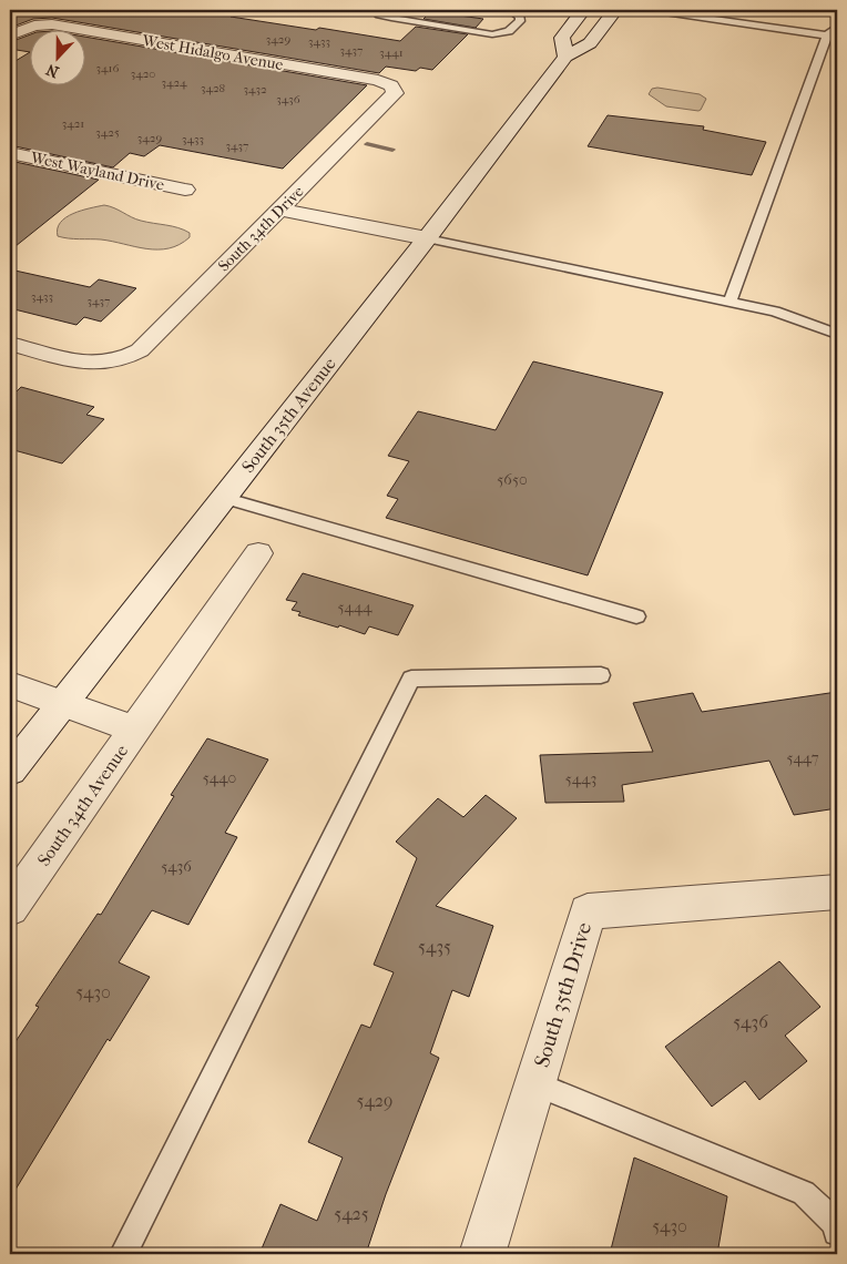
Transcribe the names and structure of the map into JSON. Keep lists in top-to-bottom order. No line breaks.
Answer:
{"streets":{"street":["West Hidalgo Avenue","West Wayland Drive","South 34th Drive","South 35th Avenue","South 34th Avenue","South 35th Drive"]},"crossings":[["West Hidalgo Avenue","South 34th Drive"],["South 35th Avenue","South 34th Avenue"]],"house_numbers":["3429","3433","3437","3441","3416","3420","3424","3428","3432","3436","3421","3425","3429","3433","3437","3433","3437","5650","5444","5447","5440","5443","5436","5435","5430","5436","5429","5425","5430"],"north":"bottom"}
